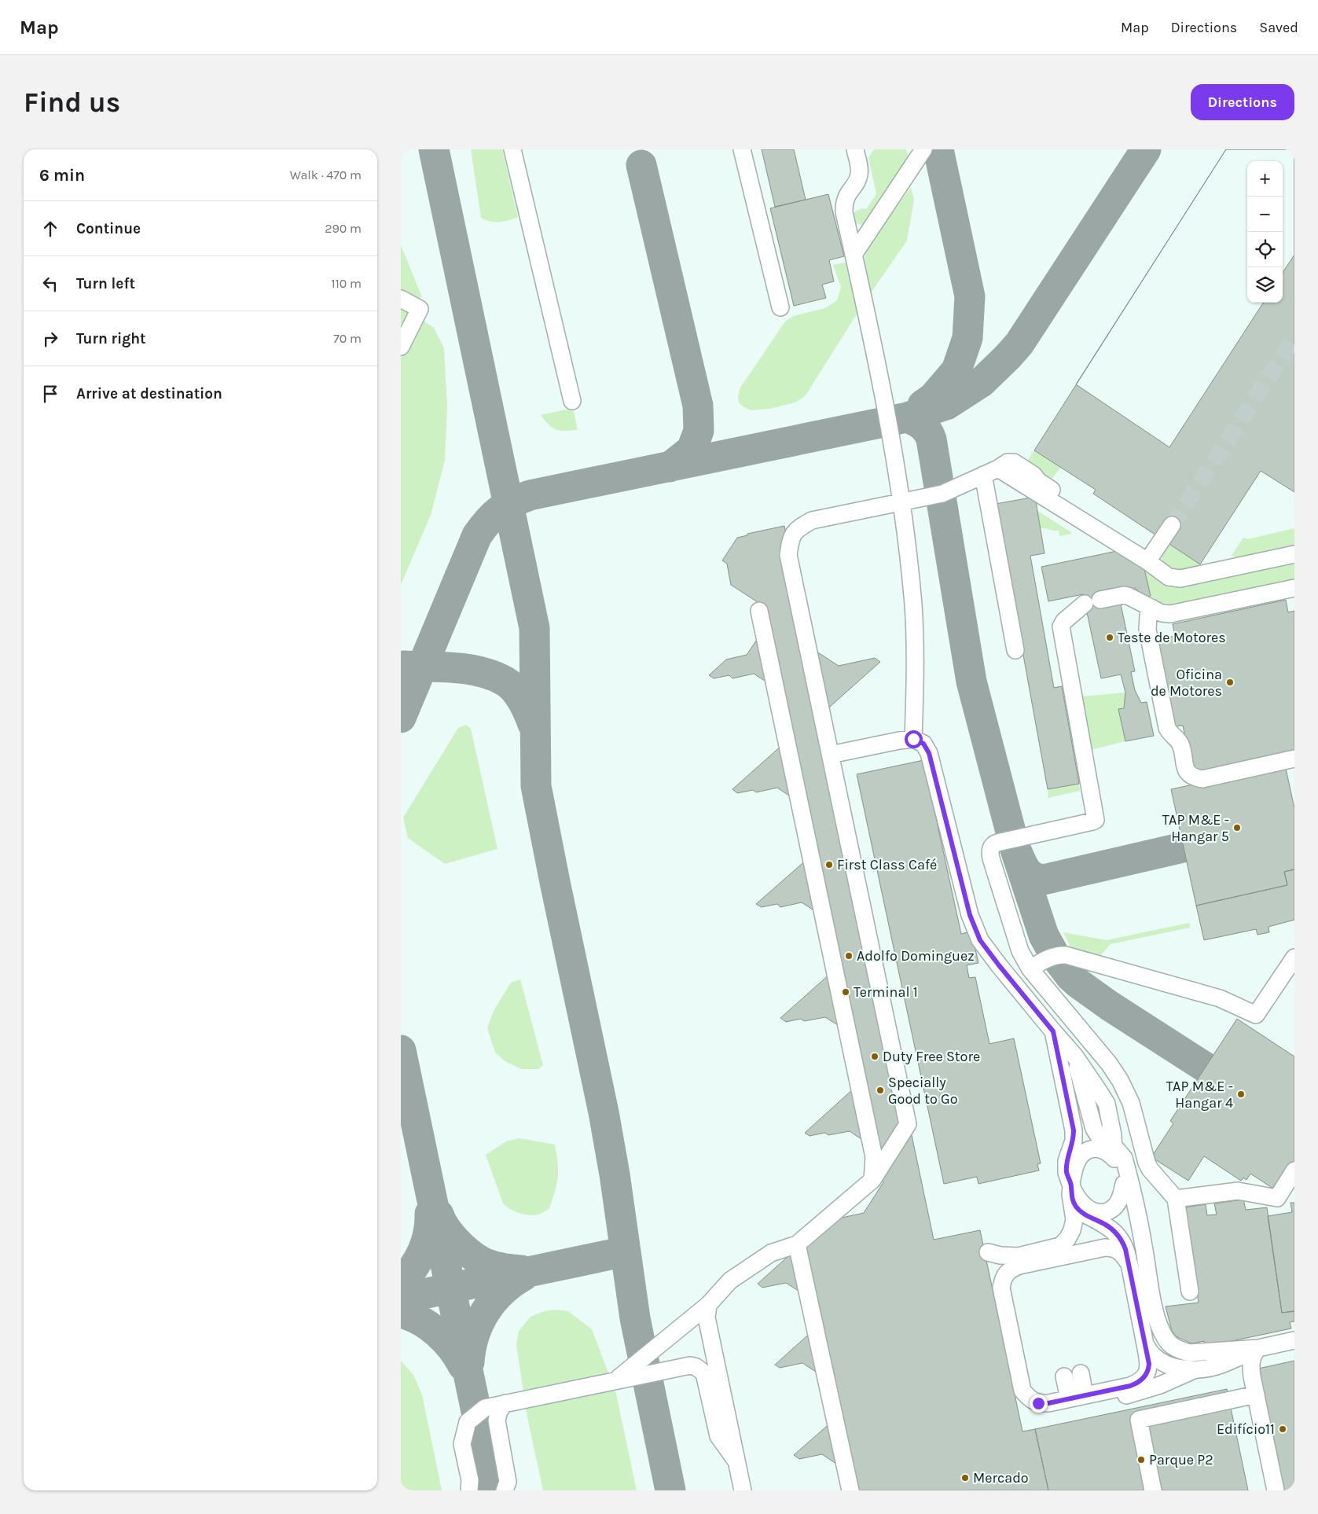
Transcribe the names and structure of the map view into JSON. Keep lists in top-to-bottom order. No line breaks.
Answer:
{"places":["Teste de Motores","Oficina de Motores","TAP M&E - Hangar 5","First Class Café","Adolfo Dominguez","Terminal 1","Duty Free Store","Specially Good to Go","TAP M&E - Hangar 4","Edifício11","Parque P2","Mercado"],"page":{"header":"Map","nav":["Map","Directions","Saved"],"buttons":"Directions","title":"Find us","heading":["6 min","Walk · 470 m"],"map_buttons":["+","−"],"list":[["Continue","290 m"],["Turn left","110 m"],["Turn right","70 m"],"Arrive at destination"]}}
